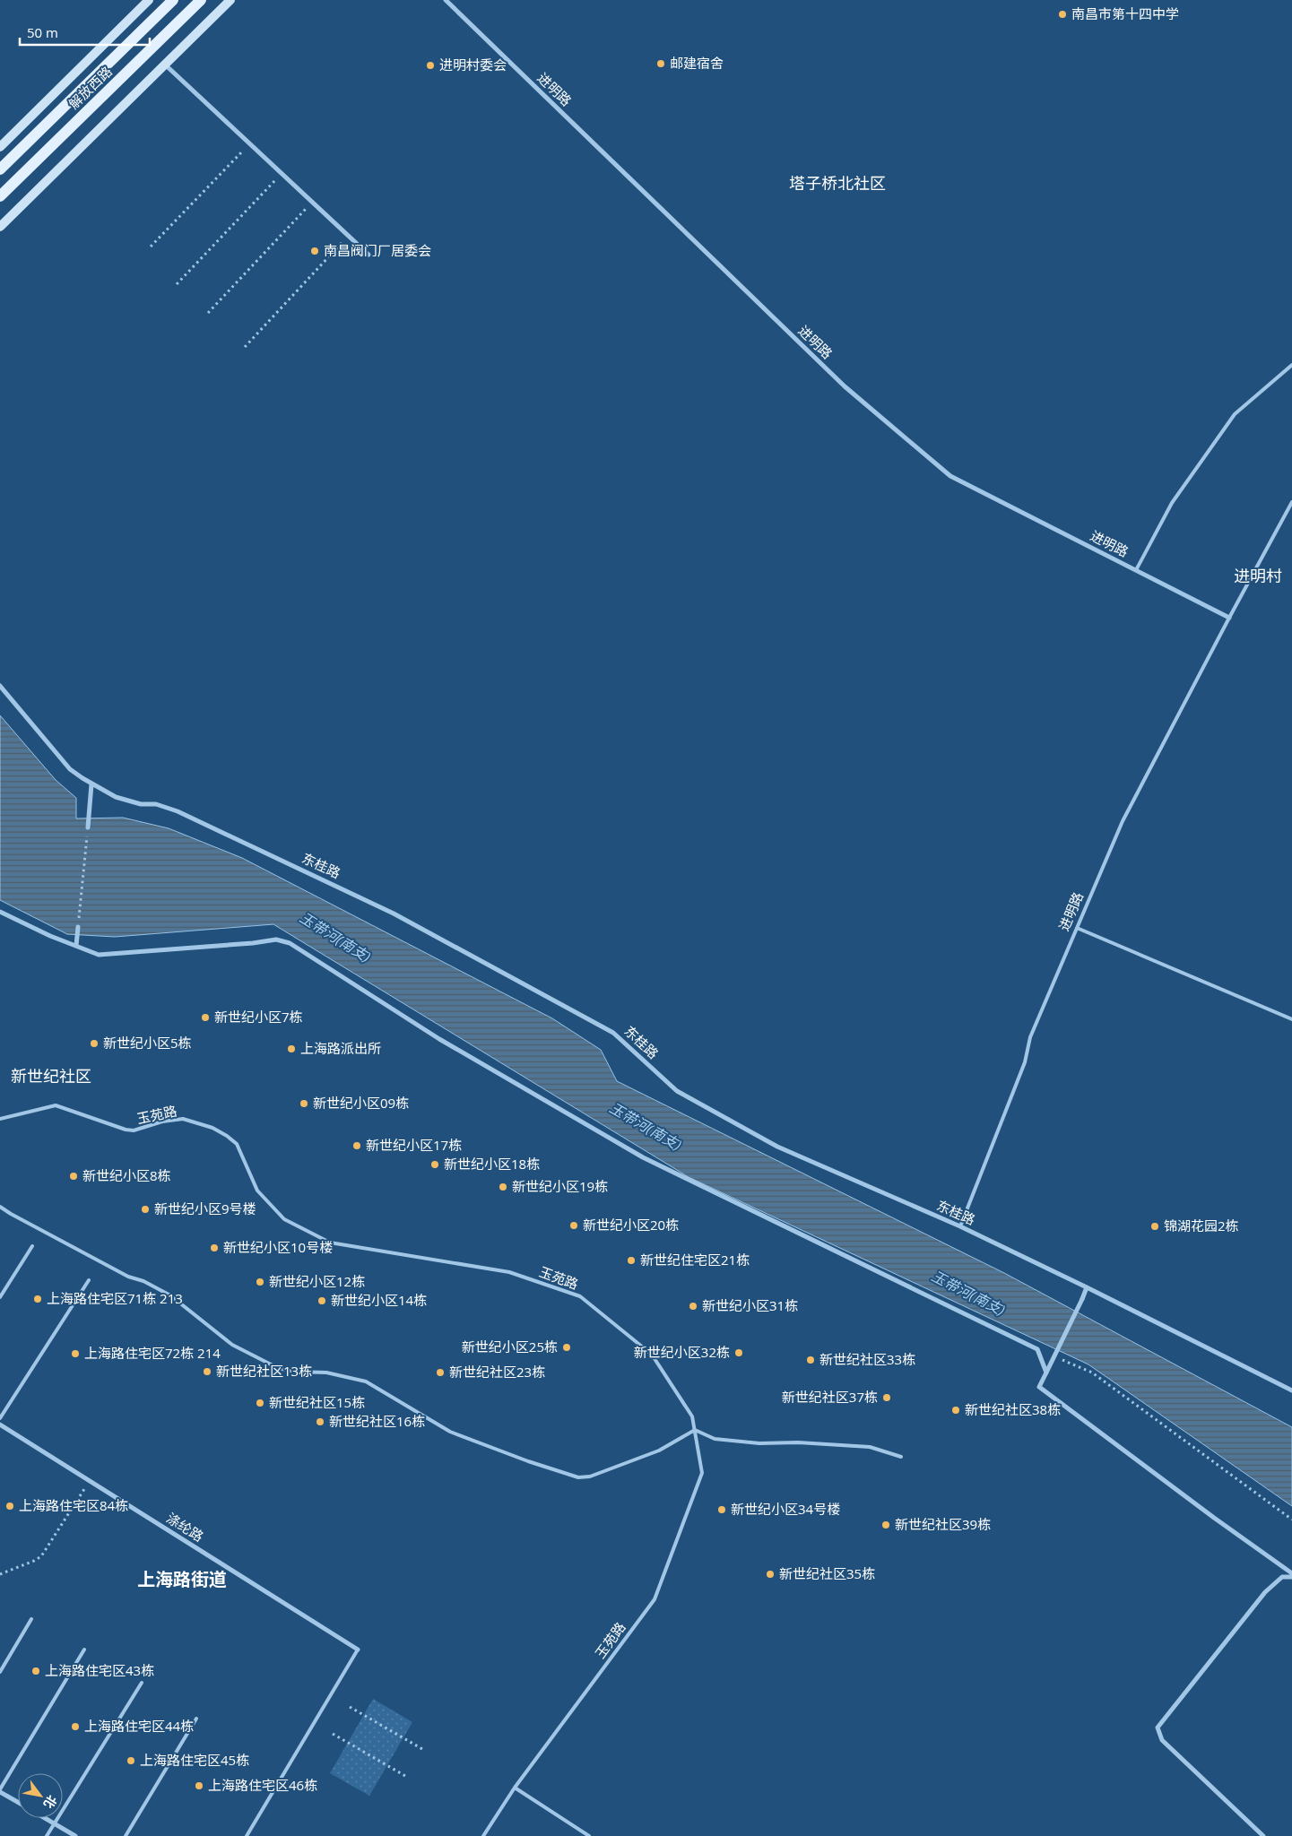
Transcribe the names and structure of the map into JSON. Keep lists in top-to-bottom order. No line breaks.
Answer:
{"streets":{"main road":["解放西路"],"street":["进明路","东桂路","涤纶路"],"lane":["玉苑路"]},"crossings":[["进明路","东桂路"]],"districts":["塔子桥北社区","进明村","新世纪社区","上海路街道"],"water":["玉带河(南支)"],"places":["南昌市第十四中学","邮建宿舍","进明村委会","南昌阀门厂居委会","新世纪小区7栋","新世纪小区5栋","上海路派出所","新世纪小区09栋","新世纪小区17栋","新世纪小区18栋","新世纪小区8栋","新世纪小区19栋","新世纪小区9号楼","新世纪小区20栋","锦湖花园2栋","新世纪小区10号楼","新世纪住宅区21栋","新世纪小区12栋","上海路住宅区71栋 213","新世纪小区14栋","新世纪小区31栋","新世纪小区25栋","新世纪小区32栋","上海路住宅区72栋 214","新世纪社区33栋","新世纪社区13栋","新世纪社区23栋","新世纪社区37栋","新世纪社区15栋","新世纪社区38栋","新世纪社区16栋","上海路住宅区84栋","新世纪小区34号楼","新世纪社区39栋","新世纪社区35栋","上海路住宅区43栋","上海路住宅区44栋","上海路住宅区45栋","上海路住宅区46栋"],"scale_bar":"50 m","north":"bottom right"}
